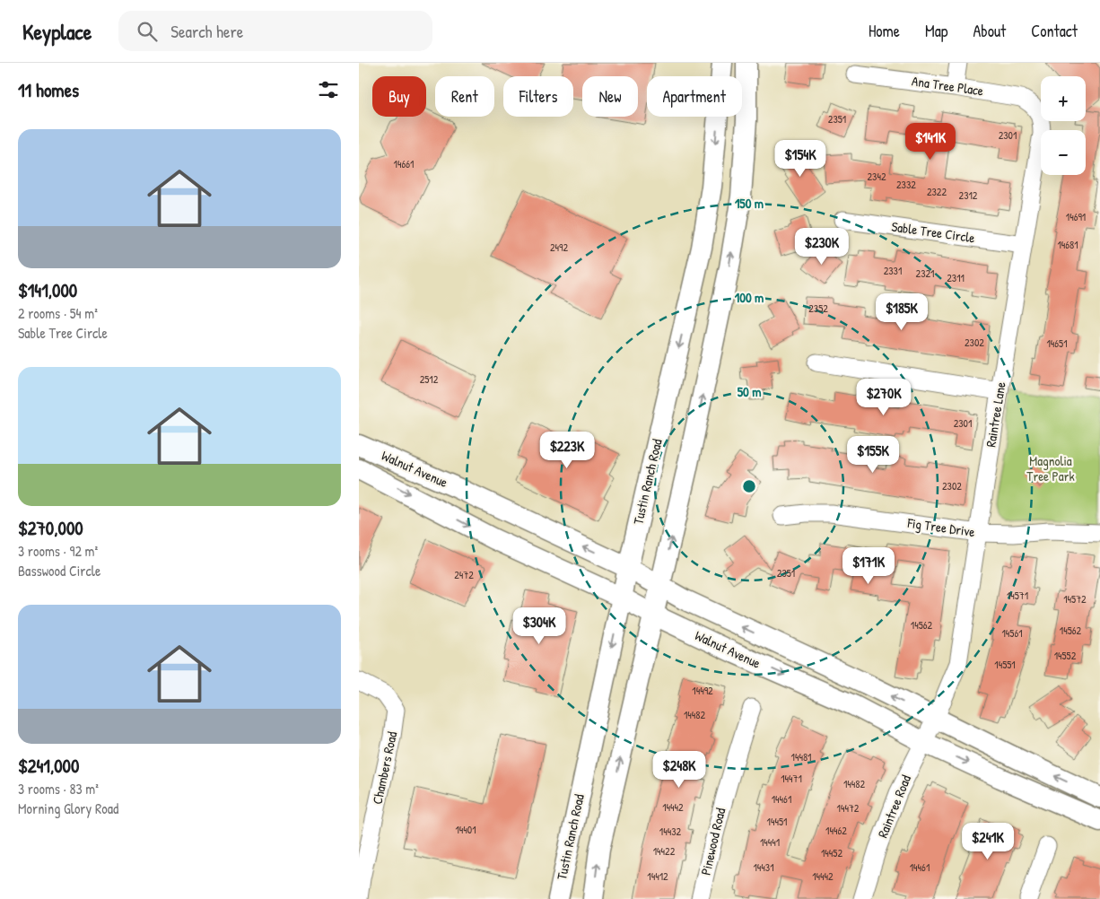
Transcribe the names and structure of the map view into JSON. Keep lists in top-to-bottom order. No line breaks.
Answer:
{"streets":{"main road":["Walnut Avenue","Tustin Ranch Road"],"street":["Ana Tree Place","Sable Tree Circle","Raintree Lane","Fig Tree Drive","Chambers Road","Raintree Road","Pinewood Road"]},"crossings":[["Ana Tree Place","Raintree Lane"],["Sable Tree Circle","Raintree Lane"],["Raintree Lane","Walnut Avenue"],["Raintree Lane","Fig Tree Drive"],["Raintree Lane","Raintree Road"],["Walnut Avenue","Tustin Ranch Road"],["Walnut Avenue","Raintree Road"]],"parks":["Magnolia Tree Park"],"house_numbers":["2351","2301","14661","2342","2332","2322","2312","14691","14681","2492","2331","2321","2311","2352","2302","14651","2512","2301","2302","2351","2472","14571","14572","14562","14562","14561","14552","14551","14492","14482","14481","14471","14482","14461","14442","14472","14451","14401","14462","14432","14441","14422","14452","14431","14461","14412","14442"],"page":{"header":"Keyplace","search":"Search here","nav":["Home","Map","About","Contact"],"heading":"11 homes","map_buttons":["+","−"],"chip":["Buy","Rent","Filters","New","Apartment"],"list":[{"name":"$141,000","note":"2 rooms · 54 m² · Sable Tree Circle"},{"name":"$270,000","note":"3 rooms · 92 m² · Basswood Circle"},{"name":"$241,000","note":"3 rooms · 83 m² · Morning Glory Road"}],"price":["$141K","$154K","$230K","$185K","$270K","$223K","$155K","$171K","$304K","$248K","$241K"]},"rings":["150 m","100 m","50 m"]}
